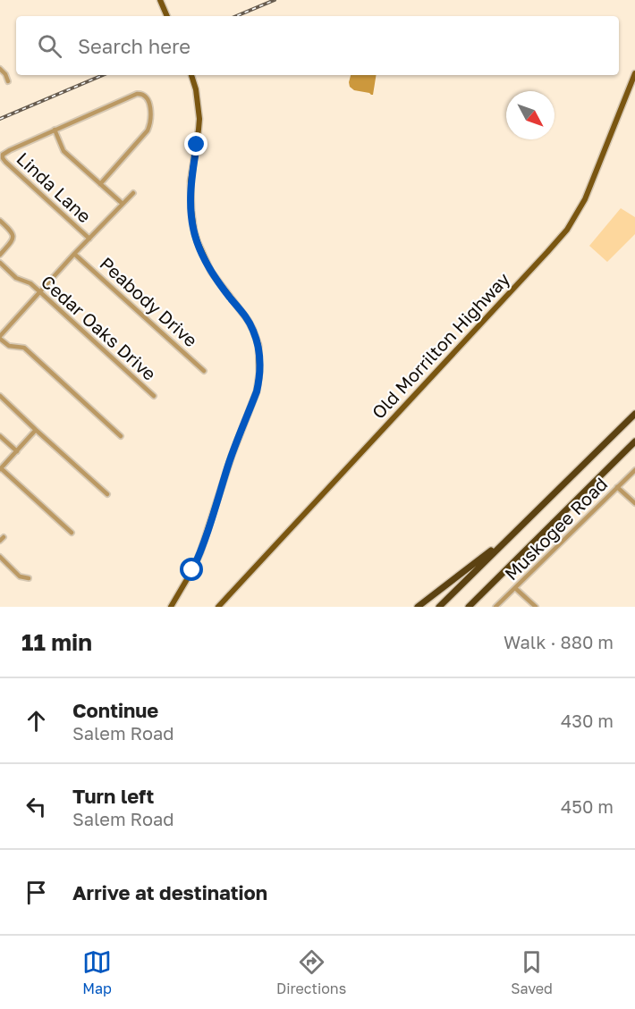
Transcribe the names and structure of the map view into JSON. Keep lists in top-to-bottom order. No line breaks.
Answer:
{"streets":{"main road":["Old Morrilton Highway"],"street":["Linda Lane","Peabody Drive","Cedar Oaks Drive","Muskogee Road"]},"north":"bottom right","page":{"search":"Search here","heading":["11 min","Walk · 880 m"],"list":[["Continue","Salem Road","430 m"],["Turn left","Salem Road","450 m"],"Arrive at destination"],"nav":["Map","Directions","Saved"]}}
